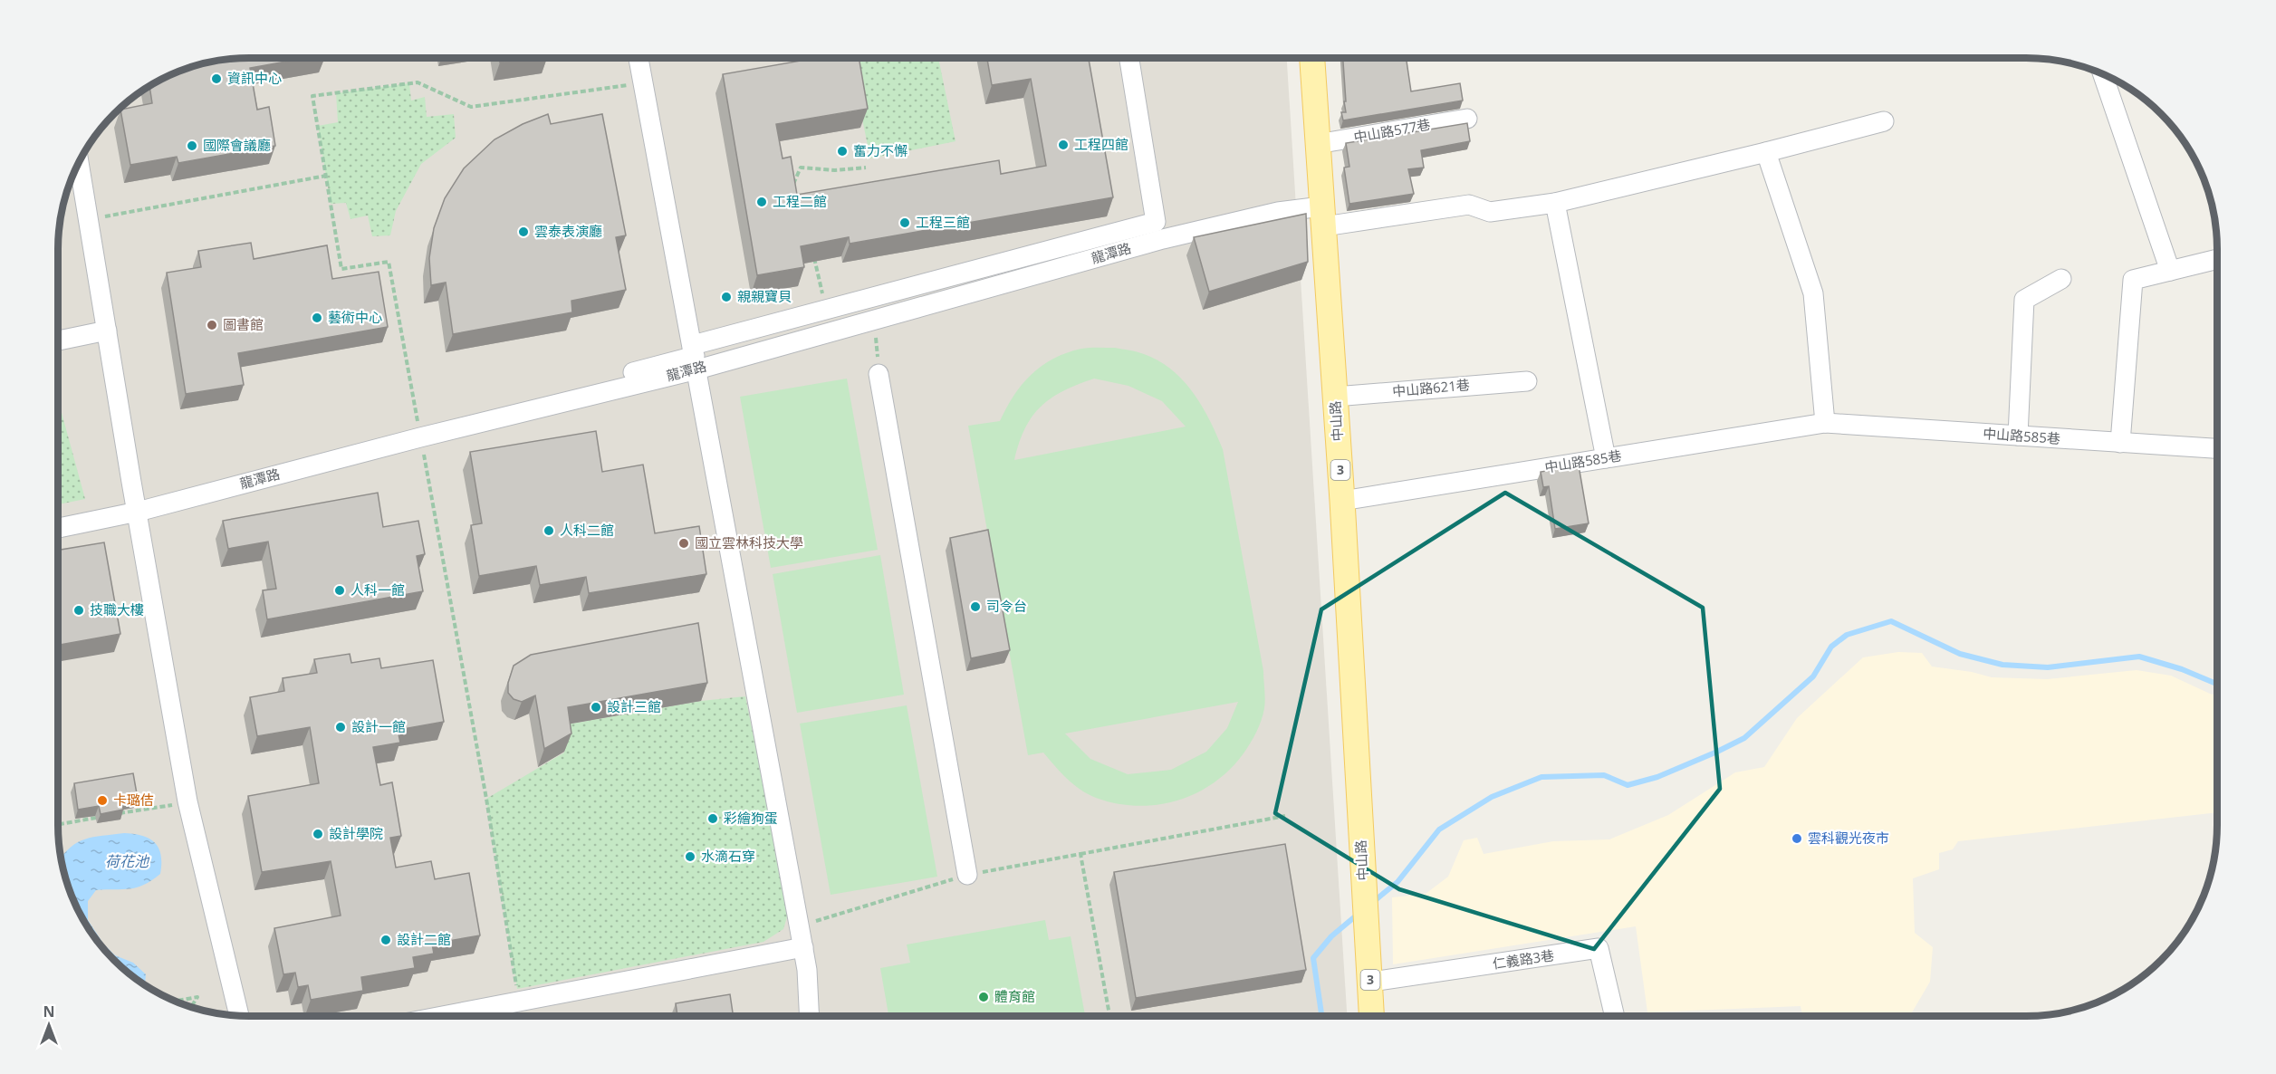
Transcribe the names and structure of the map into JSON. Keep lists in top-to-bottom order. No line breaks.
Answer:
{"streets":{"main road":["中山路","3"],"street":["中山路577巷","龍潭路","中山路621巷","中山路585巷","仁義路3巷"]},"crossings":[["中山路577巷","中山路"],["龍潭路","中山路"],["中山路621巷","中山路"],["中山路","中山路585巷"],["中山路","3"],["中山路","仁義路3巷"],["3","仁義路3巷"]],"water":["荷花池"],"places":["資訊中心","工程四館","國際會議廳","奮力不懈","工程二館","工程三館","雲泰表演廳","親親寶貝","藝術中心","圖書館","人科二館","國立雲林科技大學","人科一館","司令台","技職大樓","設計三館","設計一館","卡璐佶","彩繪狗蛋","設計學院","雲科觀光夜市","水滴石穿","設計二館","體育館"],"north":"top"}
